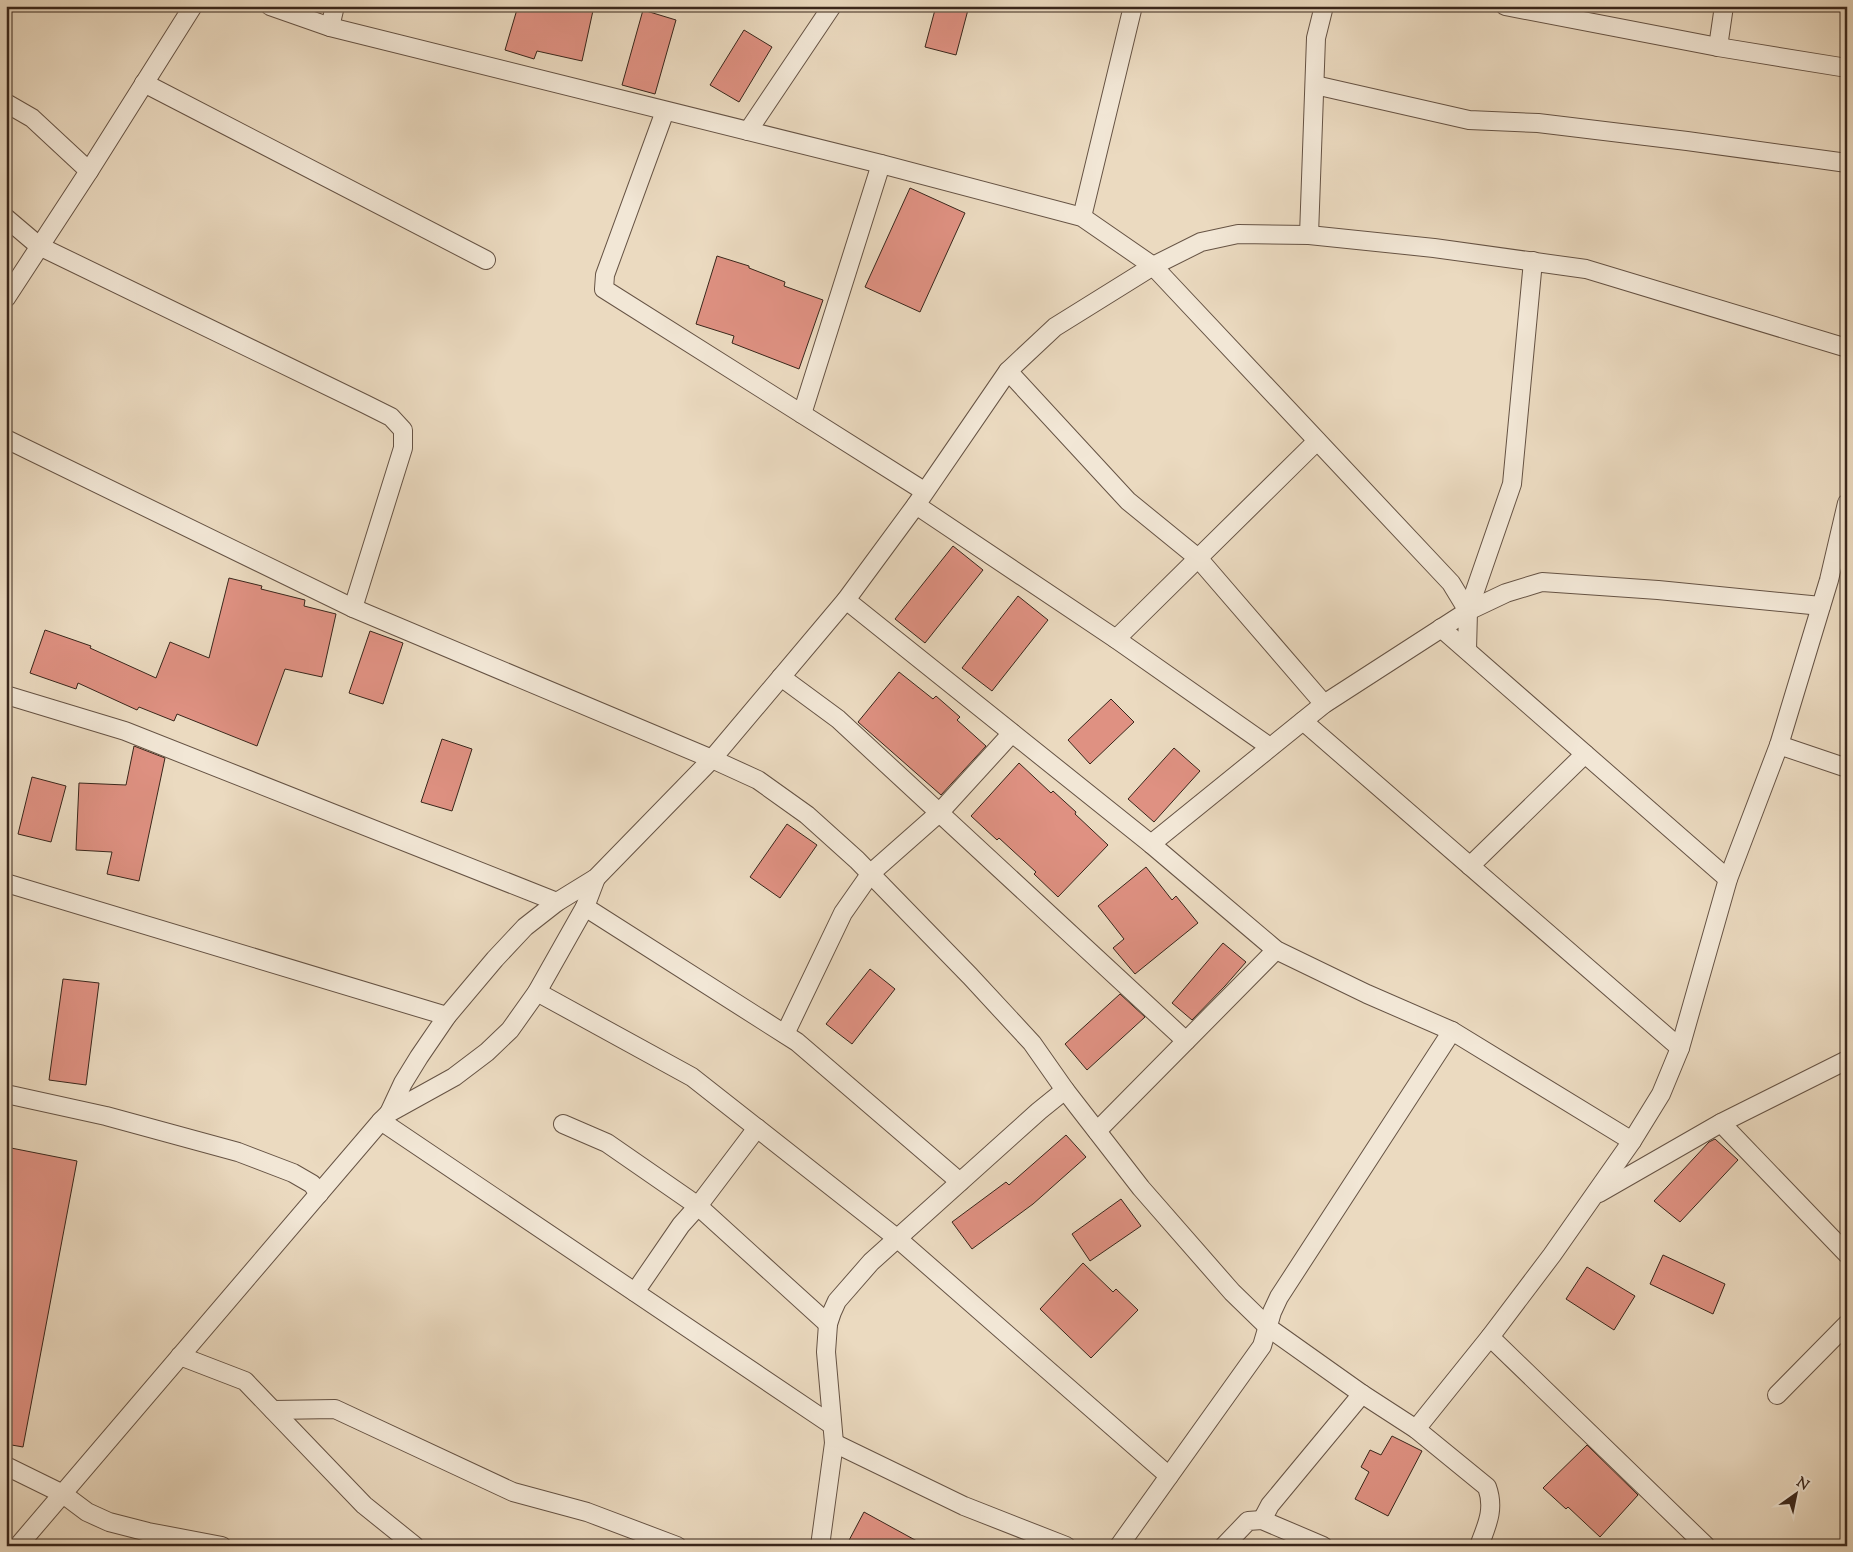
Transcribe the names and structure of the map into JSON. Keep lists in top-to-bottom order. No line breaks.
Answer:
{"north":"top right"}
